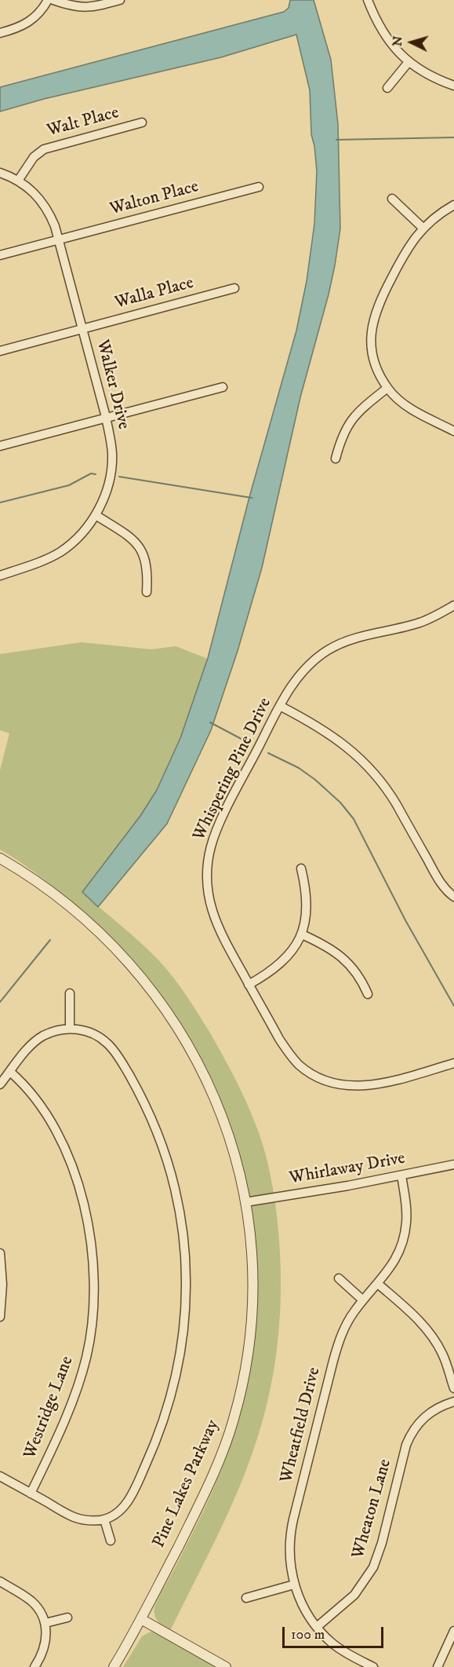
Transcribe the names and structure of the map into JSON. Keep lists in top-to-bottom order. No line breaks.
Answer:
{"streets":{"street":["Walt Place","Walton Place","Walla Place","Walker Drive","Whispering Pine Drive","Whirlaway Drive","Westridge Lane","Wheatfield Drive","Pine Lakes Parkway","Wheaton Lane"]},"crossings":[["Walt Place","Walker Drive"],["Walton Place","Walker Drive"],["Walla Place","Walker Drive"],["Whirlaway Drive","Wheatfield Drive"],["Whirlaway Drive","Pine Lakes Parkway"],["Wheatfield Drive","Wheaton Lane"]],"scale_bar":"100 m","north":"left"}
